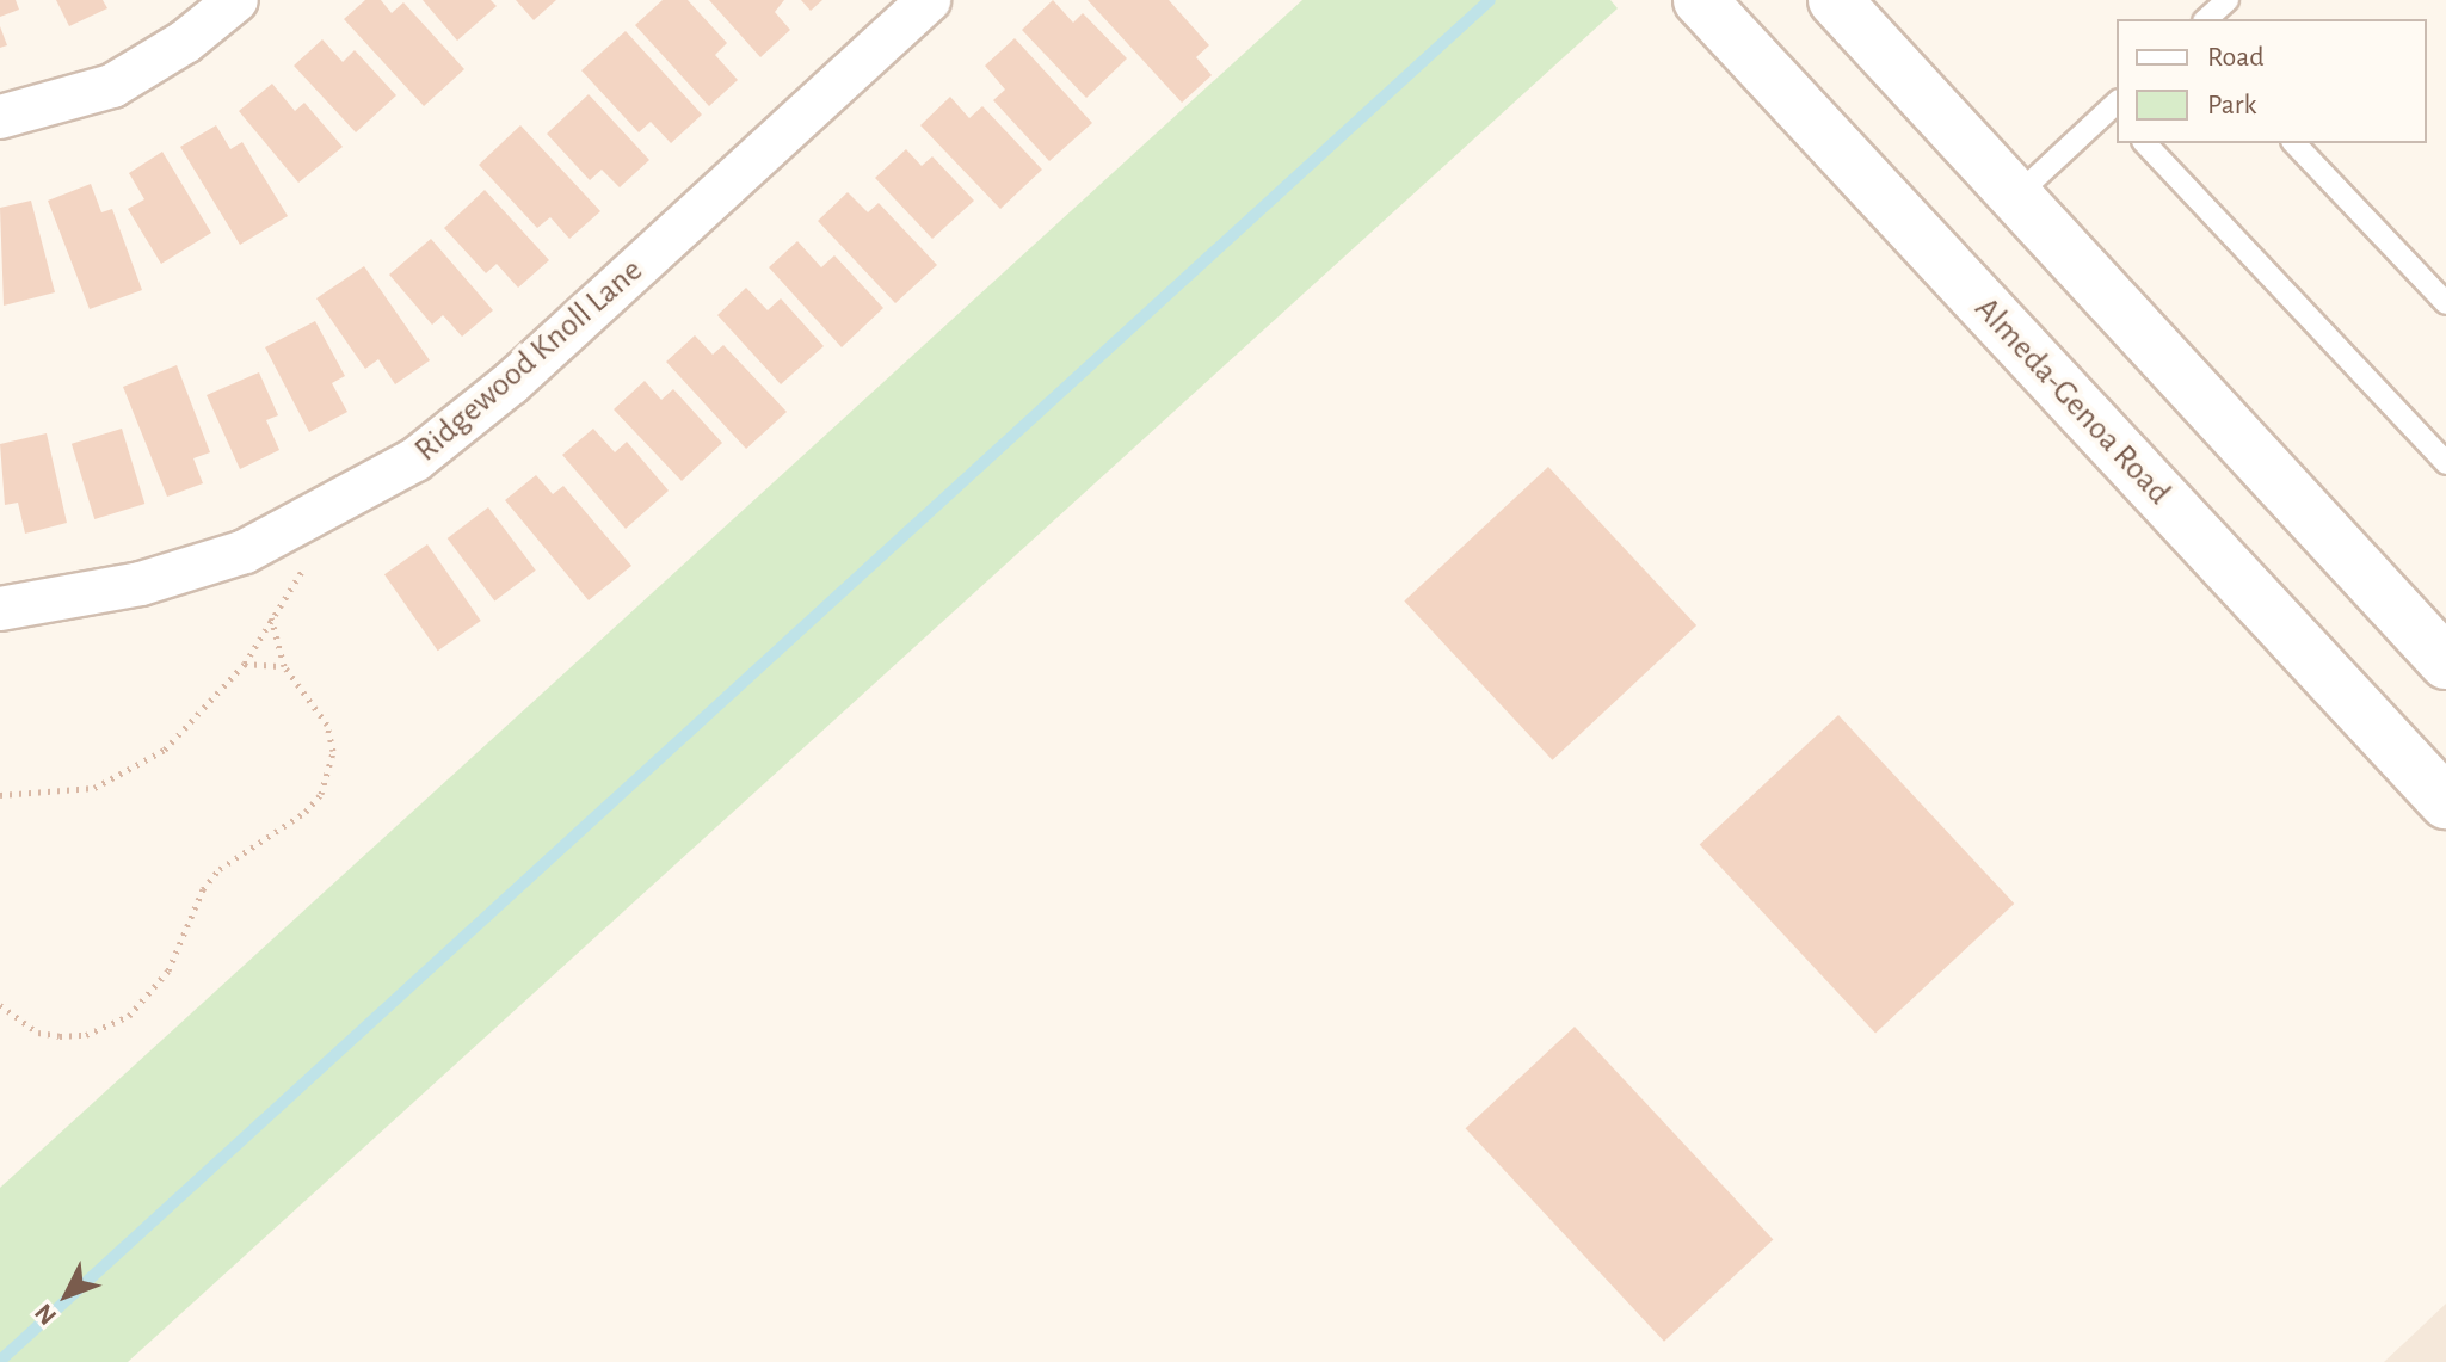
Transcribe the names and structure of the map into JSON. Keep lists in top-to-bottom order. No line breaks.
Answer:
{"streets":{"main road":["Almeda-Genoa Road"],"street":["Ridgewood Knoll Lane"]},"legend":["Road","Park"],"north":"bottom left"}
